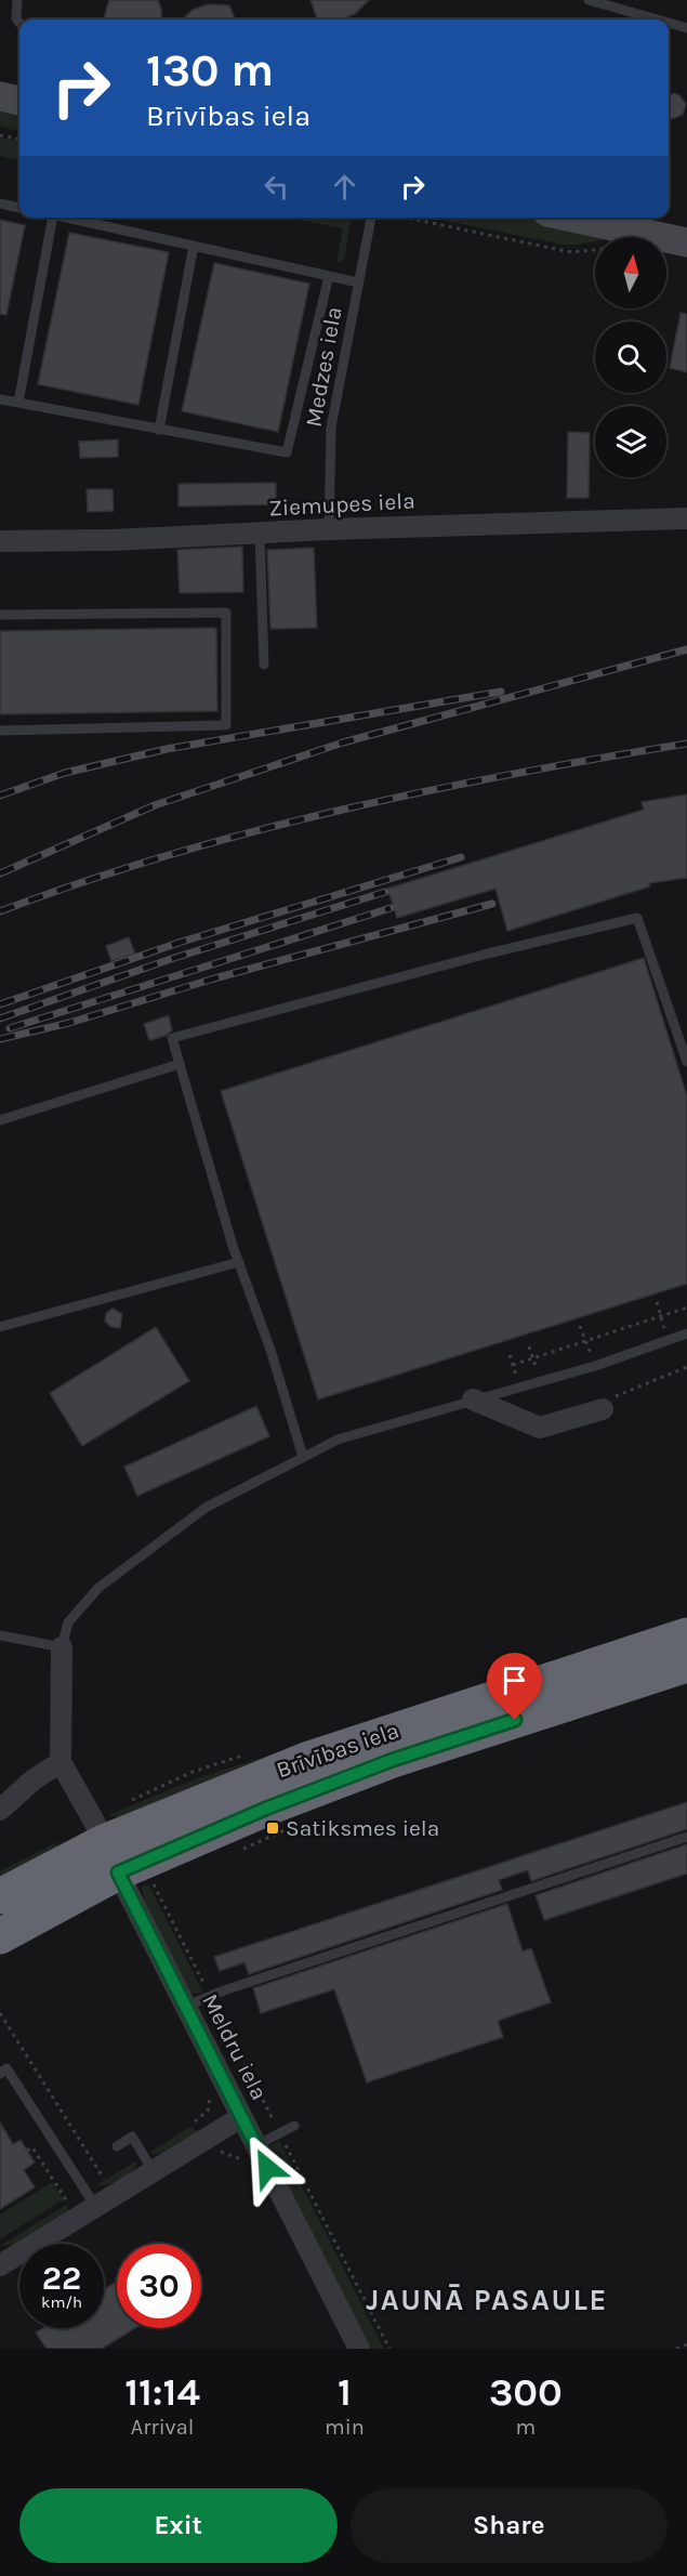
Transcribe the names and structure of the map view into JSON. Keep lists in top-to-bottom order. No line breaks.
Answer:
{"streets":{"highway":["Brīvības iela"],"street":["Ziemupes iela","Meldru iela"],"lane":["Medzes iela"]},"crossings":[["Medzes iela","Ziemupes iela"],["Brīvības iela","Meldru iela"]],"districts":["JAUNĀ PASAULE"],"places":{"transit":["Satiksmes iela"]},"north":"top","page":{"turn":["130 m","Brīvības iela"],"speed":"22 km/h","limit":"30","eta":["11:14","Arrival","1","min","300","m"],"buttons":["Exit","Share"]}}
